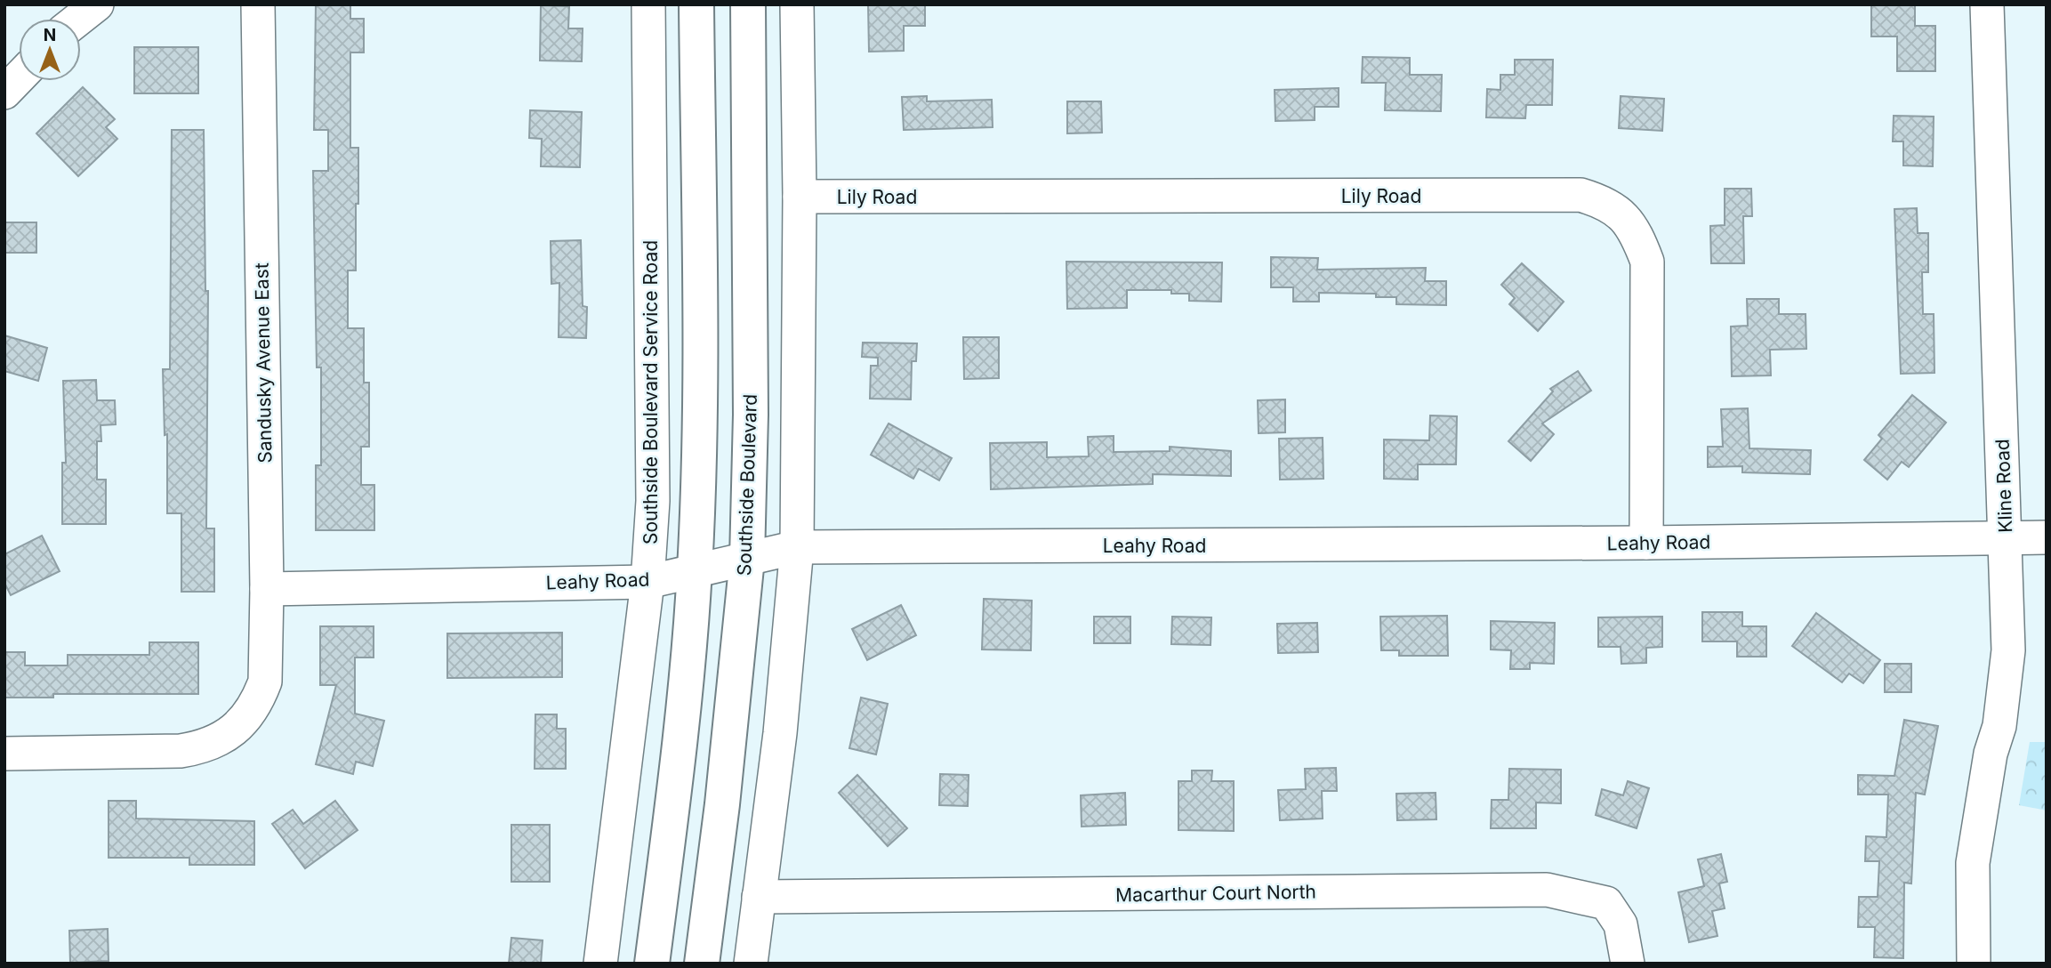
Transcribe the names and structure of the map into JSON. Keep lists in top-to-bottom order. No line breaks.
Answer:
{"streets":{"highway":["Southside Boulevard"],"street":["Lily Road","Sandusky Avenue East","Southside Boulevard Service Road","Kline Road","Leahy Road","Macarthur Court North"]},"crossings":[["Lily Road","Leahy Road"],["Sandusky Avenue East","Leahy Road"],["Southside Boulevard Service Road","Leahy Road"],["Southside Boulevard","Leahy Road"],["Kline Road","Leahy Road"]],"north":"top"}
